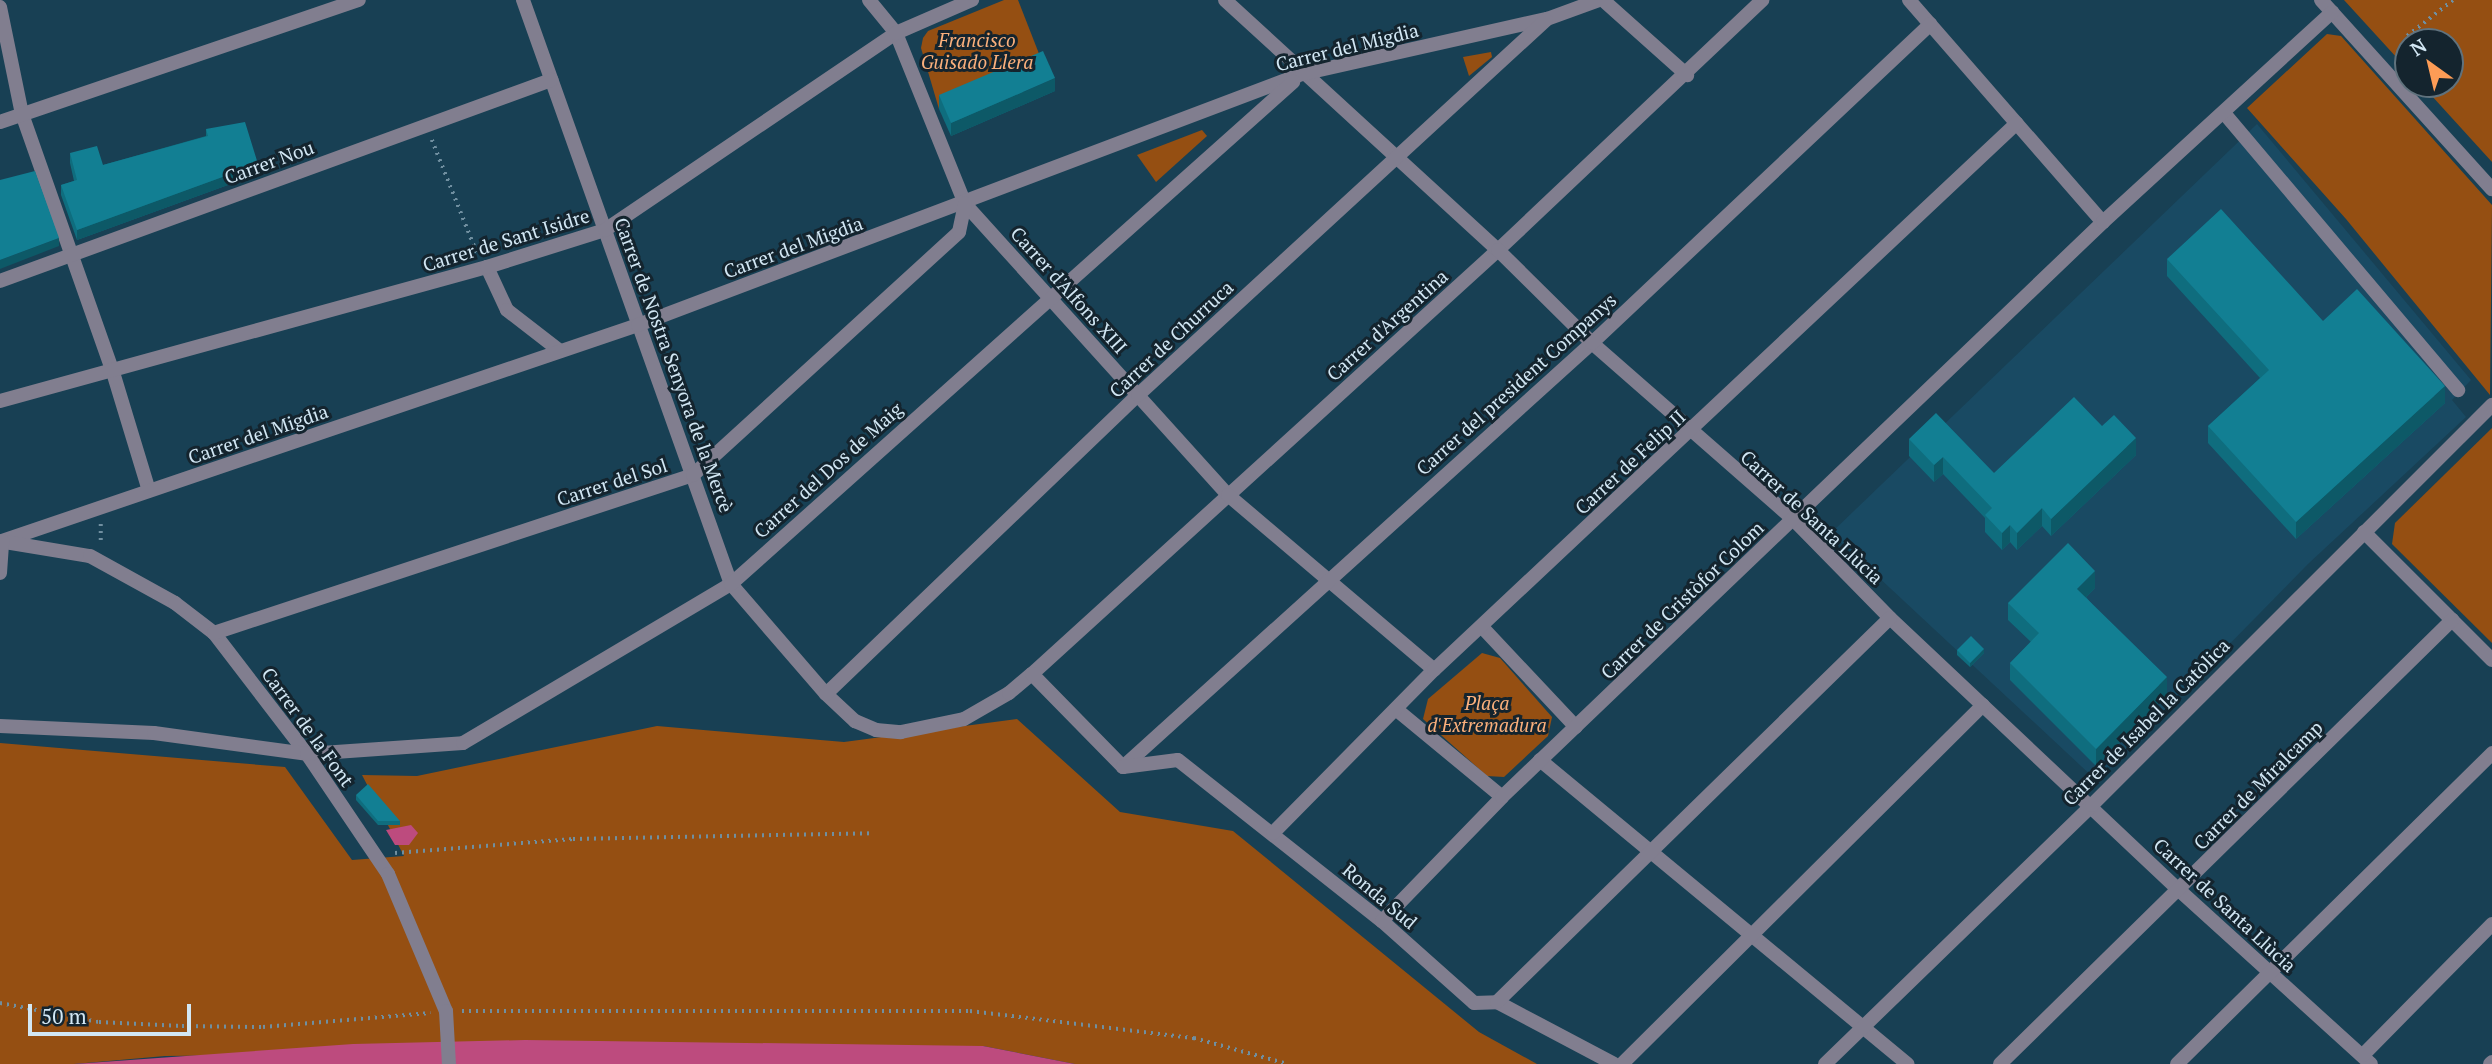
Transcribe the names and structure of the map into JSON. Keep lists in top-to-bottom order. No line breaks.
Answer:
{"streets":{"street":["Carrer del Migdia","Carrer Nou","Carrer de Sant Isidre","Carrer d'Alfons XIII","Carrer d'Argentina","Carrer de Churruca","Carrer de Nostra Senyora de la Mercè","Carrer del president Companys","Carrer de Felip II","Carrer del Dos de Maig","Carrer del Sol","Carrer de Santa Llùcia","Carrer de Cristòfor Colom","Carrer de Isabel la Catòlica","Carrer de la Font","Carrer de Miralcamp","Ronda Sud"]},"crossings":[["Carrer del Migdia","Carrer d'Alfons XIII"],["Carrer del Migdia","Carrer de Churruca"],["Carrer del Migdia","Carrer de Nostra Senyora de la Mercè"],["Carrer del Migdia","Carrer del Dos de Maig"],["Carrer del Migdia","Carrer del Sol"],["Carrer del Migdia","Carrer de Santa Llùcia"],["Carrer del Migdia","Carrer de la Font"],["Carrer Nou","Carrer de Nostra Senyora de la Mercè"],["Carrer de Sant Isidre","Carrer d'Alfons XIII"],["Carrer de Sant Isidre","Carrer de Nostra Senyora de la Mercè"],["Carrer d'Alfons XIII","Carrer d'Argentina"],["Carrer d'Alfons XIII","Carrer de Churruca"],["Carrer d'Alfons XIII","Carrer del president Companys"],["Carrer d'Alfons XIII","Carrer de Felip II"],["Carrer d'Alfons XIII","Carrer del Dos de Maig"],["Carrer d'Alfons XIII","Carrer del Sol"],["Carrer d'Argentina","Carrer de Nostra Senyora de la Mercè"],["Carrer d'Argentina","Carrer de Santa Llùcia"],["Carrer de Churruca","Carrer de Nostra Senyora de la Mercè"],["Carrer de Churruca","Carrer de Santa Llùcia"],["Carrer de Nostra Senyora de la Mercè","Carrer del Dos de Maig"],["Carrer de Nostra Senyora de la Mercè","Carrer del Sol"],["Carrer del president Companys","Carrer de Santa Llùcia"],["Carrer del president Companys","Ronda Sud"],["Carrer de Felip II","Carrer de Santa Llùcia"],["Carrer de Felip II","Ronda Sud"],["Carrer del Dos de Maig","Carrer de Santa Llùcia"],["Carrer del Dos de Maig","Carrer de la Font"],["Carrer del Sol","Carrer de la Font"],["Carrer de Santa Llùcia","Carrer de Cristòfor Colom"],["Carrer de Santa Llùcia","Carrer de Isabel la Catòlica"],["Carrer de Santa Llùcia","Carrer de Miralcamp"],["Carrer de Cristòfor Colom","Ronda Sud"]],"parks":["Francisco Guisado Llera","Plaça d'Extremadura"],"scale_bar":"50 m","north":"top left"}
